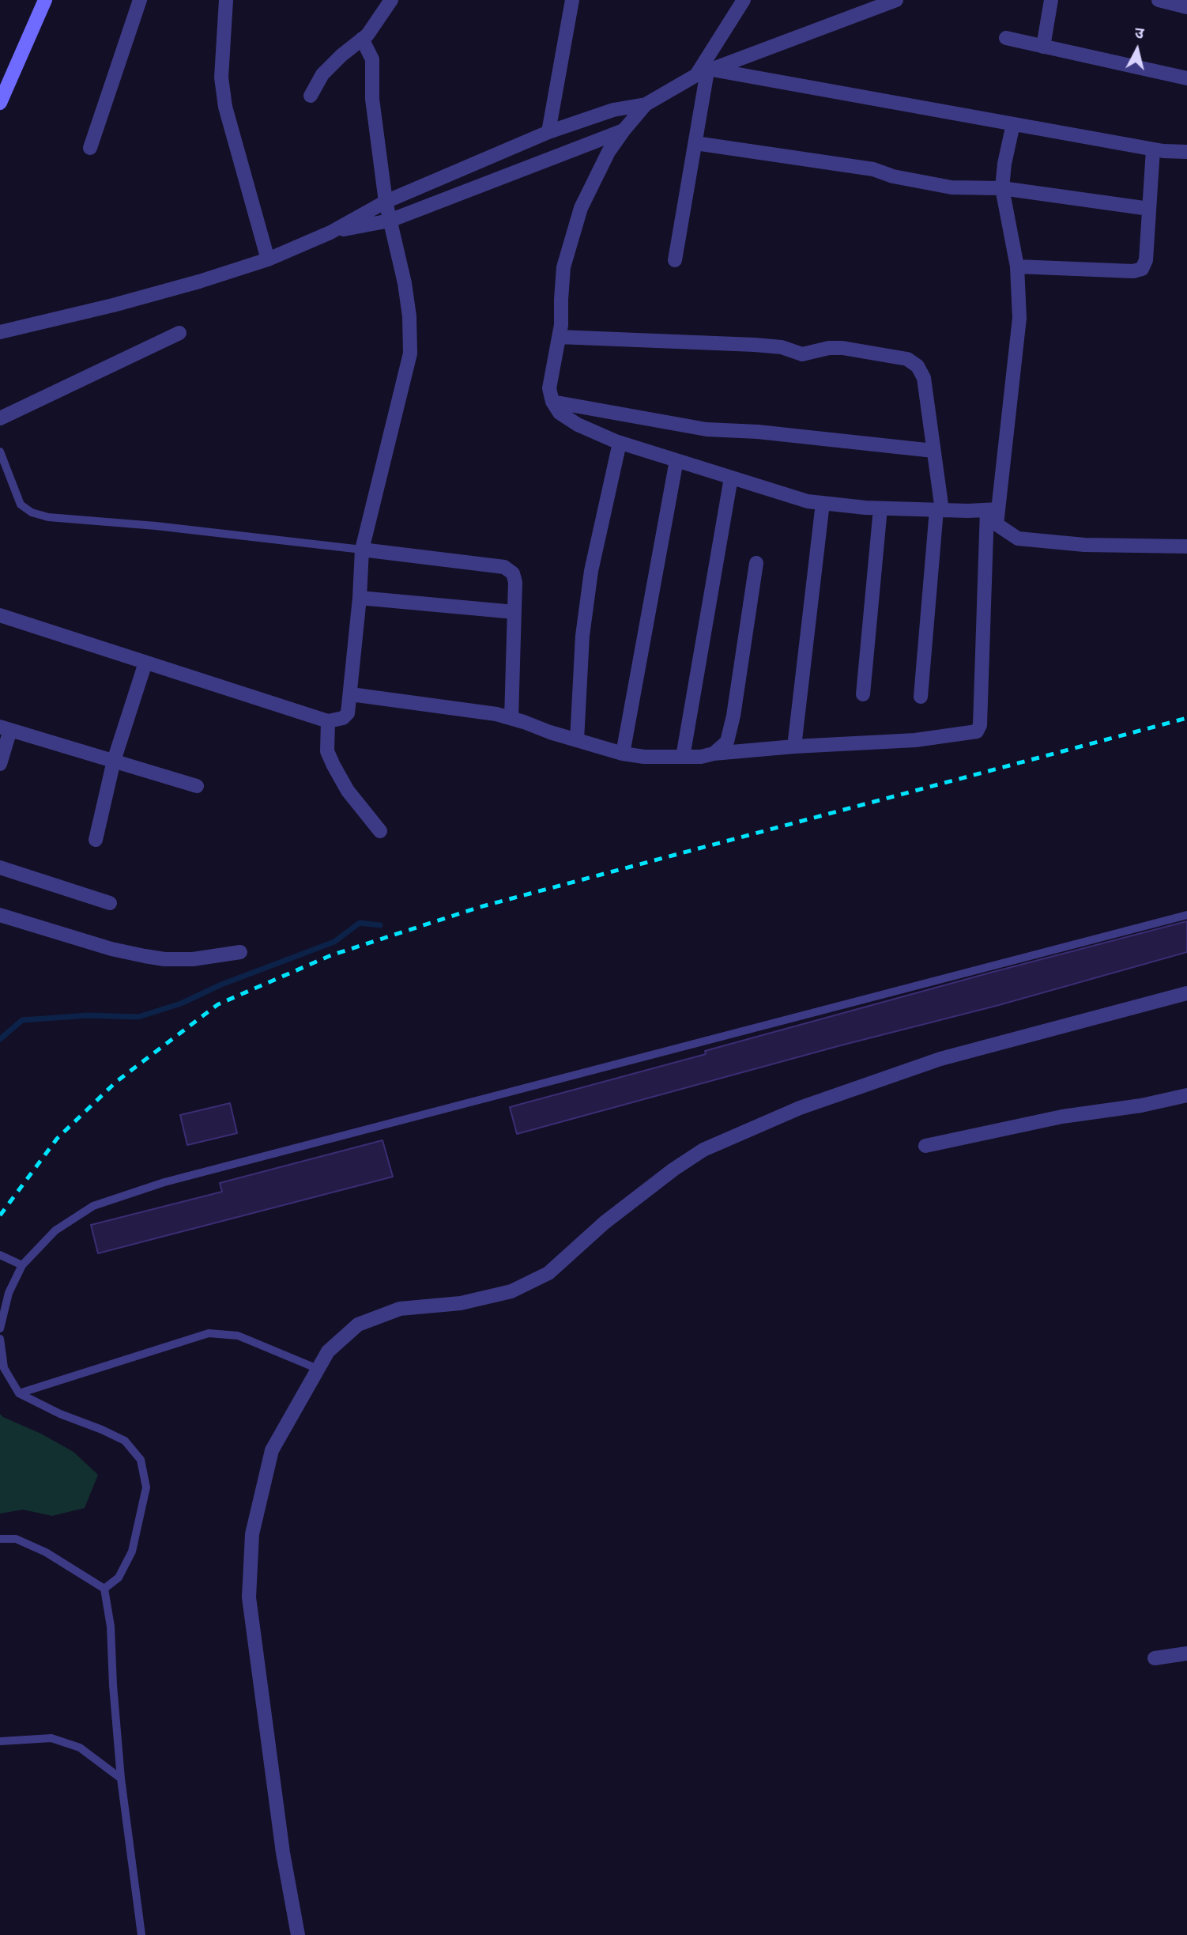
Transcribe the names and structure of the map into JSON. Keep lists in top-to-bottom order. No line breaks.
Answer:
{"north":"top"}
